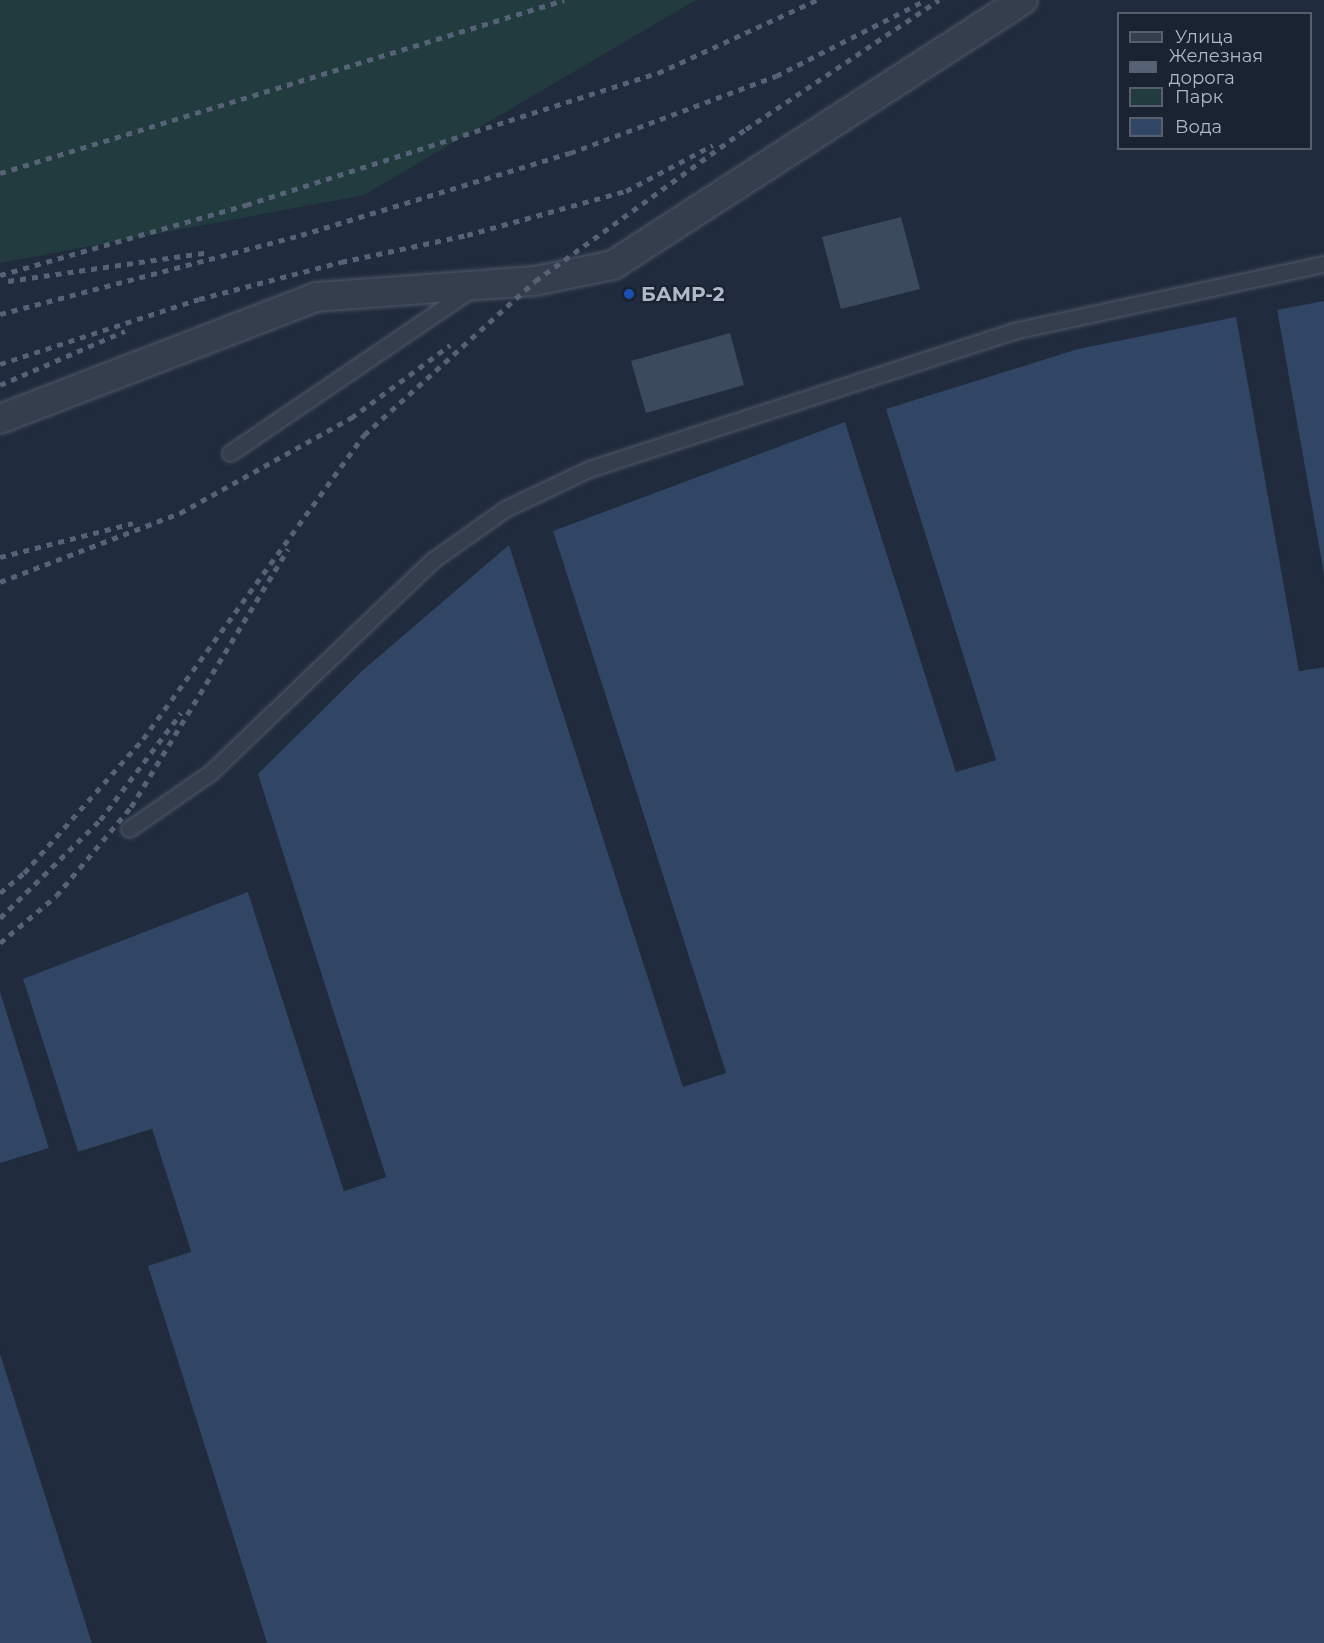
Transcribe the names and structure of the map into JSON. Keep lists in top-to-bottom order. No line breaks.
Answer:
{"places":["БАМР-2"],"legend":["Улица","Железная дорога","Парк","Вода"]}
